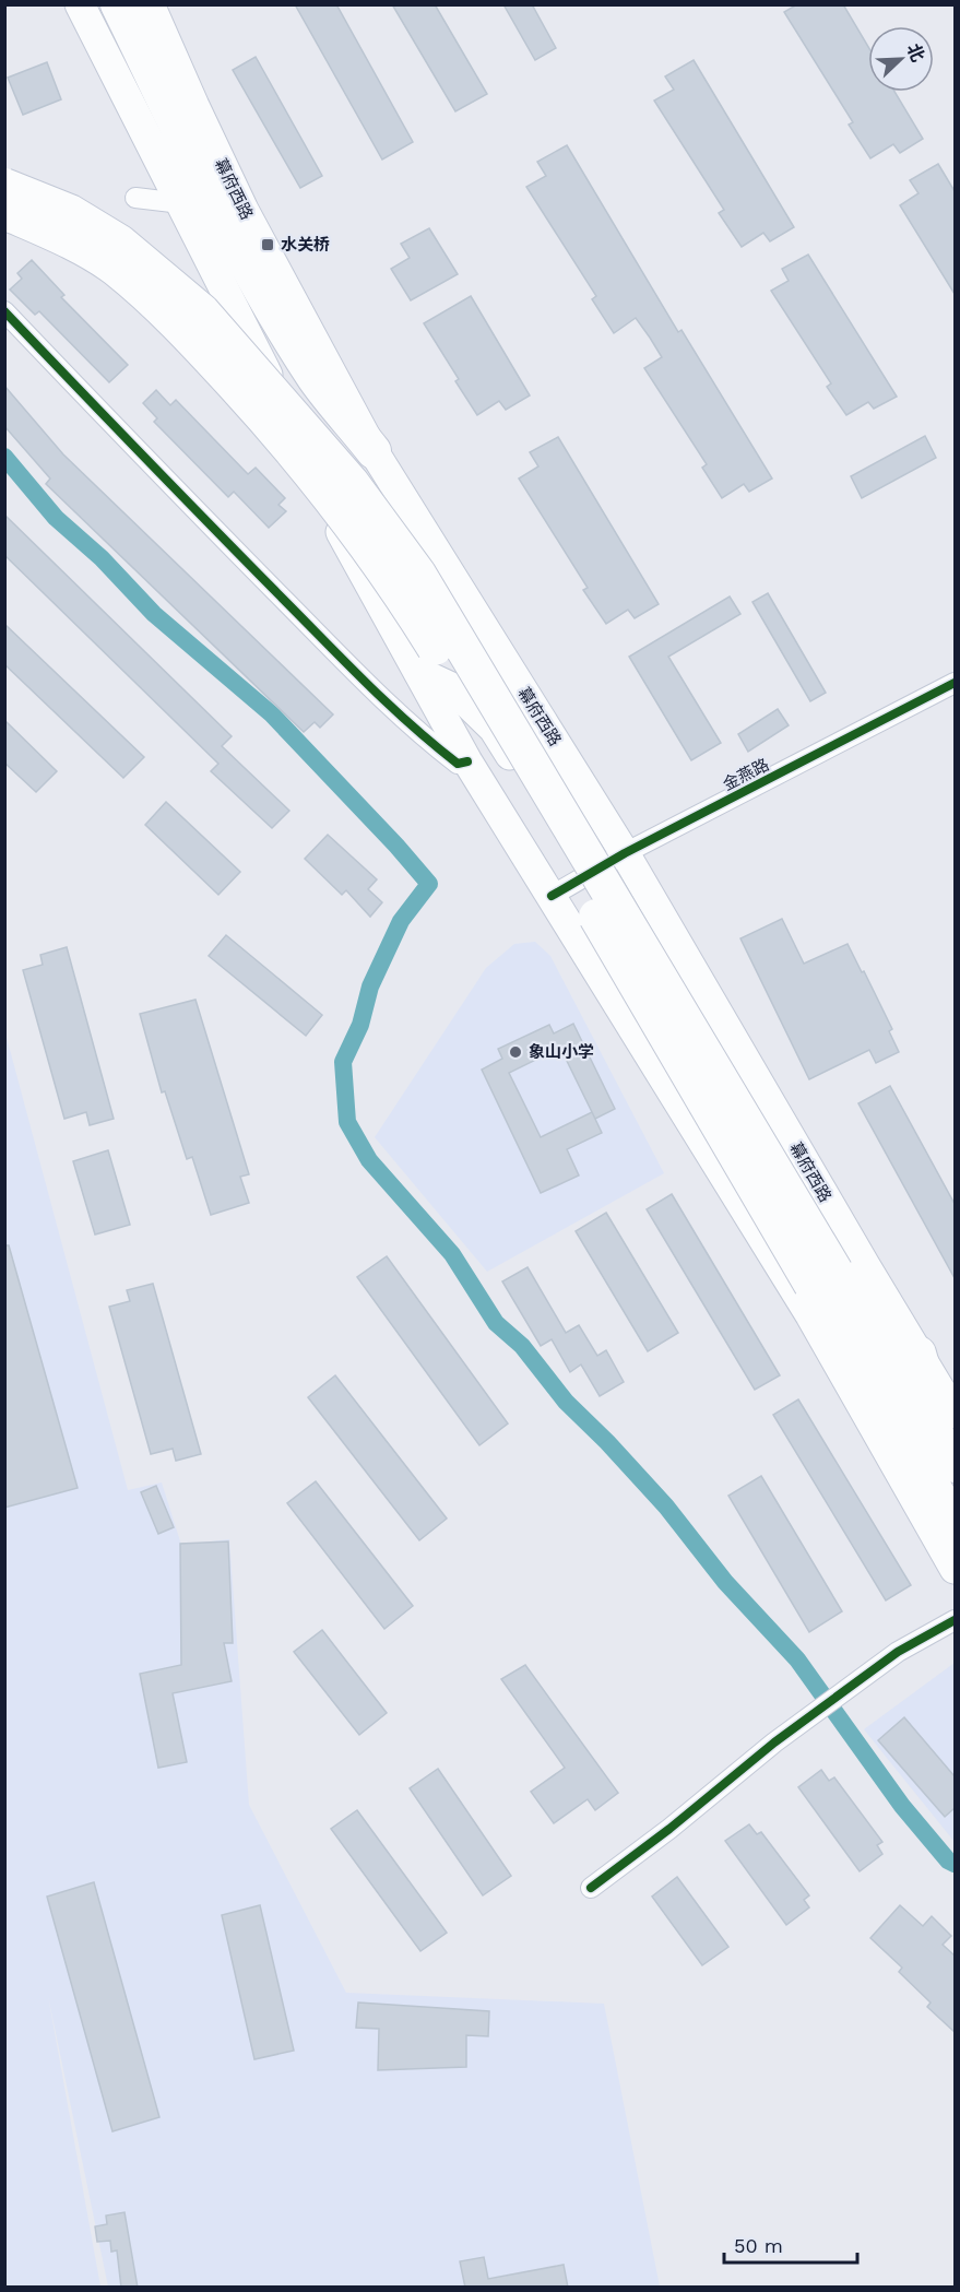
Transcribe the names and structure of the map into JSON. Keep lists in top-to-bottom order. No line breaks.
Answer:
{"streets":{"highway":["幕府西路"],"street":["金燕路"]},"crossings":[["幕府西路","金燕路"]],"places":{"transit":["水关桥"],"other":["象山小学"]},"scale_bar":"50 m","north":"top right"}
